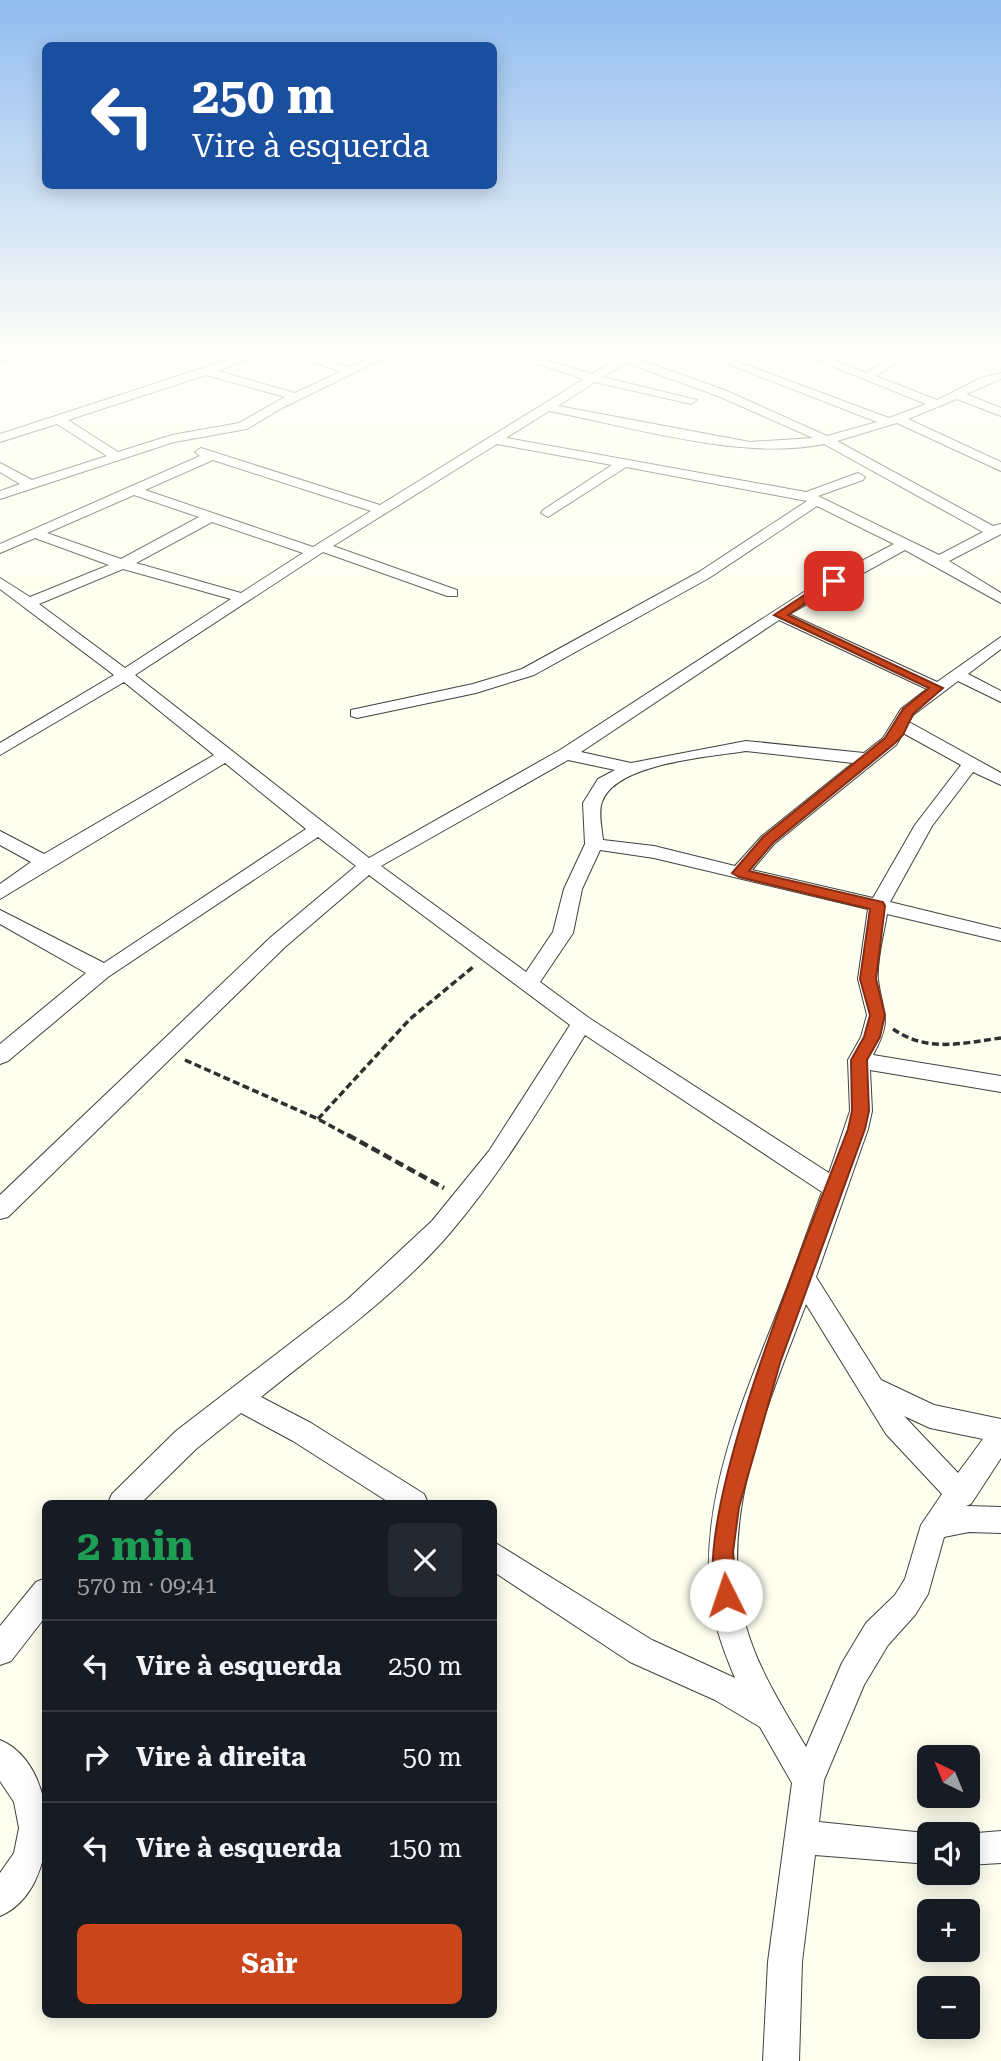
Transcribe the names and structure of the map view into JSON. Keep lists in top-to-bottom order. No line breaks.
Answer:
{"north":"top left","page":{"turn":["250 m","Vire à esquerda"],"heading":["2 min","570 m · 09:41"],"list":[{"name":"Vire à esquerda","value":"250 m"},{"name":"Vire à direita","value":"50 m"},{"name":"Vire à esquerda","value":"150 m"}],"map_buttons":["+","−"],"buttons":"Sair"}}
